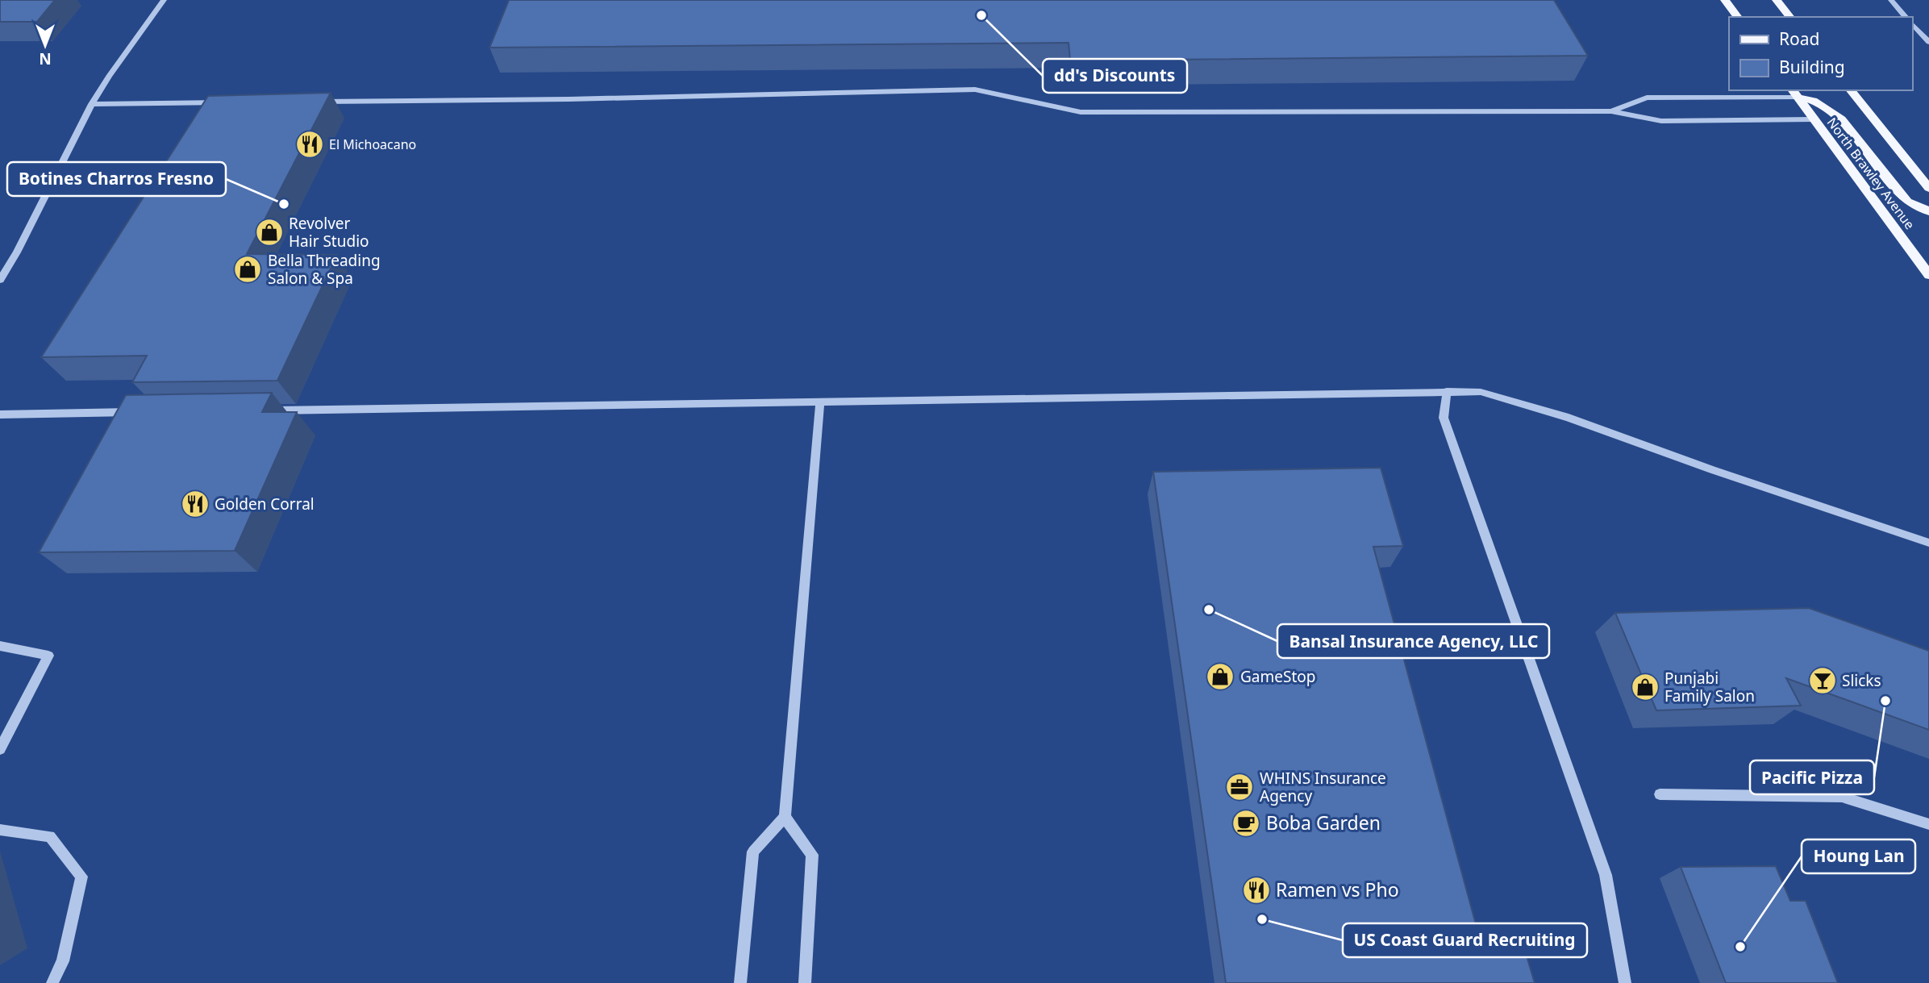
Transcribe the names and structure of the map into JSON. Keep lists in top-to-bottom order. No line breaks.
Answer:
{"streets":{"main road":["North Brawley Avenue"]},"places":{"other":["dd's Discounts","Botines Charros Fresno","Bansal Insurance Agency, LLC","Pacific Pizza","US Coast Guard Recruiting","Houng Lan"],"restaurant":["El Michoacano","Golden Corral","Ramen vs Pho"],"shop":["Revolver Hair Studio","Bella Threading Salon & Spa","GameStop","Punjabi Family Salon"],"bar":["Slicks"],"office":["WHINS Insurance Agency"],"cafe":["Boba Garden"]},"legend":["Road","Building"],"north":"bottom"}
